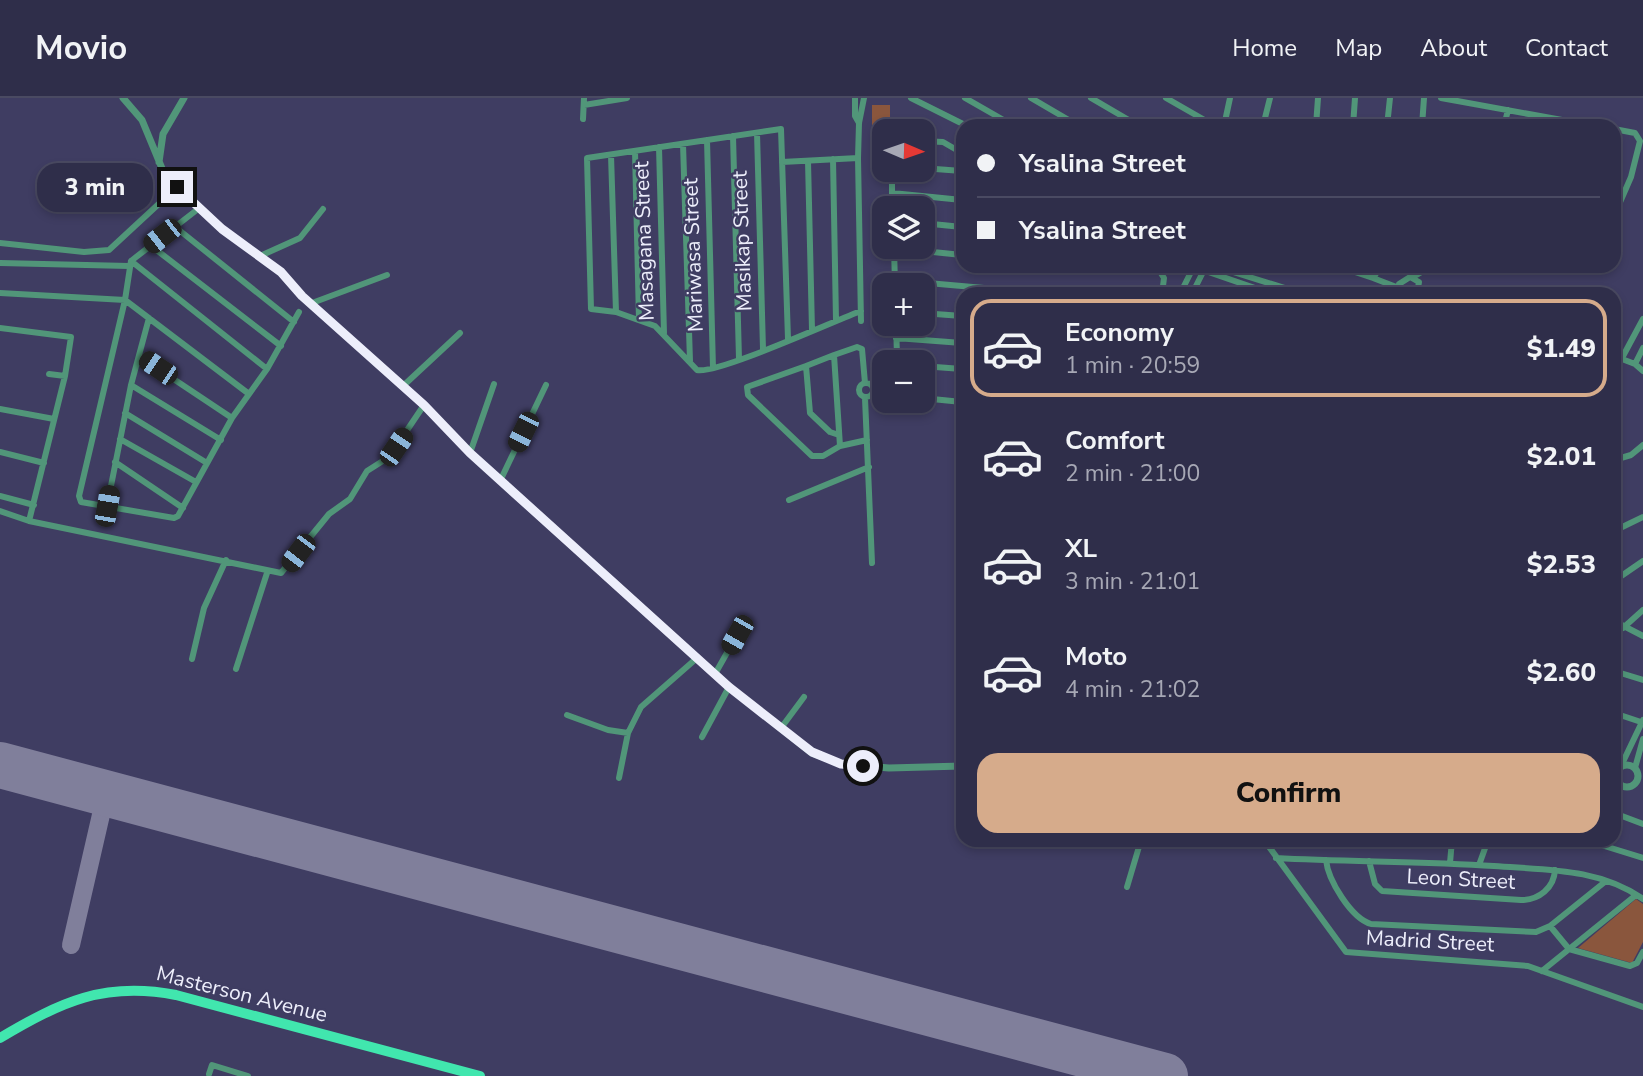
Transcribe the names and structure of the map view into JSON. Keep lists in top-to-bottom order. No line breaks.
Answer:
{"streets":{"main road":["Masterson Avenue"],"street":["Masagana Street","Masikap Street","Mariwasa Street","Leon Street","Madrid Street"]},"north":"right","page":{"header":"Movio","nav":["Home","Map","About","Contact"],"map_buttons":["+","−"],"banner":["Ysalina Street","Ysalina Street"],"bubble":"3 min","list":[{"name":"Economy","note":"1 min · 20:59","value":"$1.49"},{"name":"Comfort","note":"2 min · 21:00","value":"$2.01"},{"name":"XL","note":"3 min · 21:01","value":"$2.53"},{"name":"Moto","note":"4 min · 21:02","value":"$2.60"}],"buttons":"Confirm"}}
